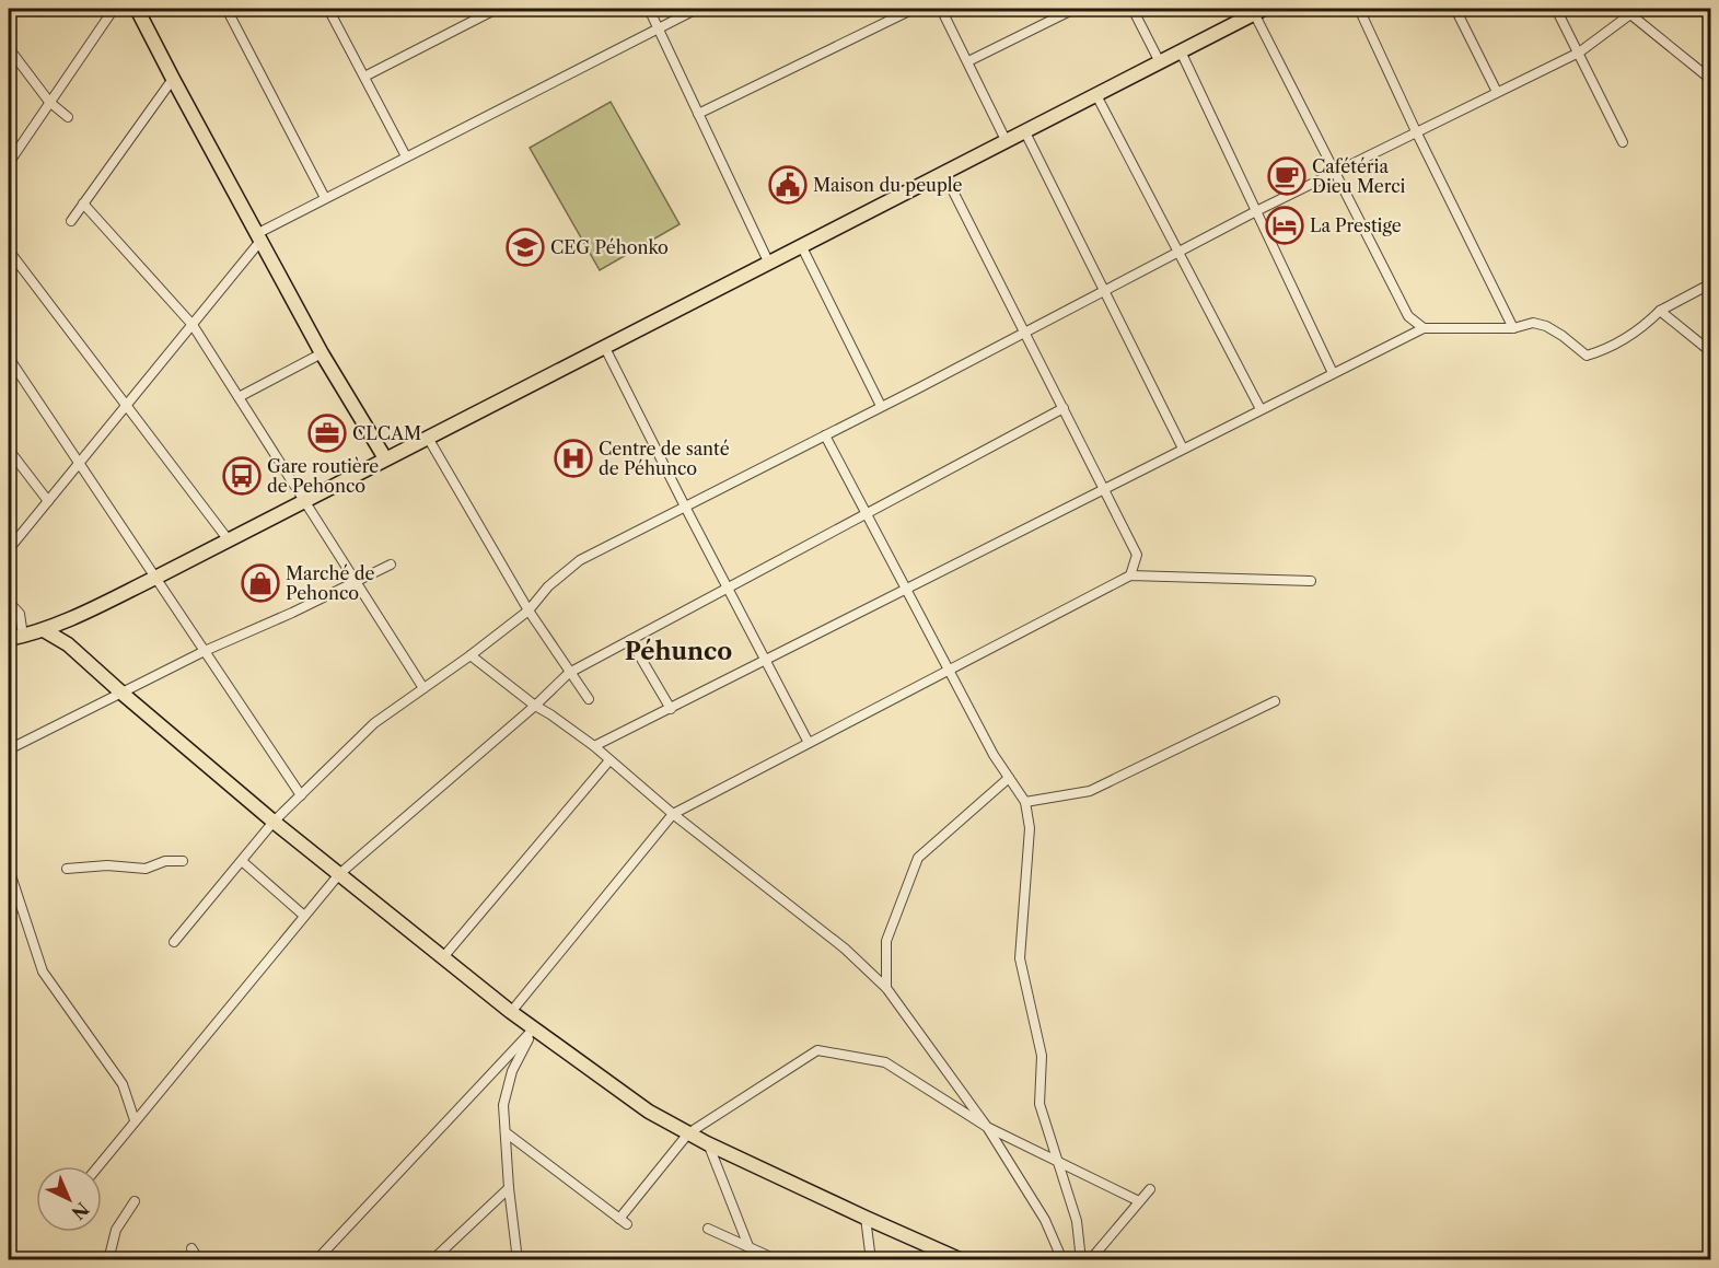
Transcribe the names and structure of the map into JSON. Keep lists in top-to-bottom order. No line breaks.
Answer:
{"districts":["Péhunco"],"places":{"cafe":["Cafétéria Dieu Merci"],"public building":["Maison du peuple"],"hotel":["La Prestige"],"school or university":["CEG Péhonko"],"office":["CLCAM"],"hospital":["Centre de santé de Péhunco"],"bus stop":["Gare routière de Pehonco"],"shop":["Marché de Pehonco"]},"north":"bottom right"}
